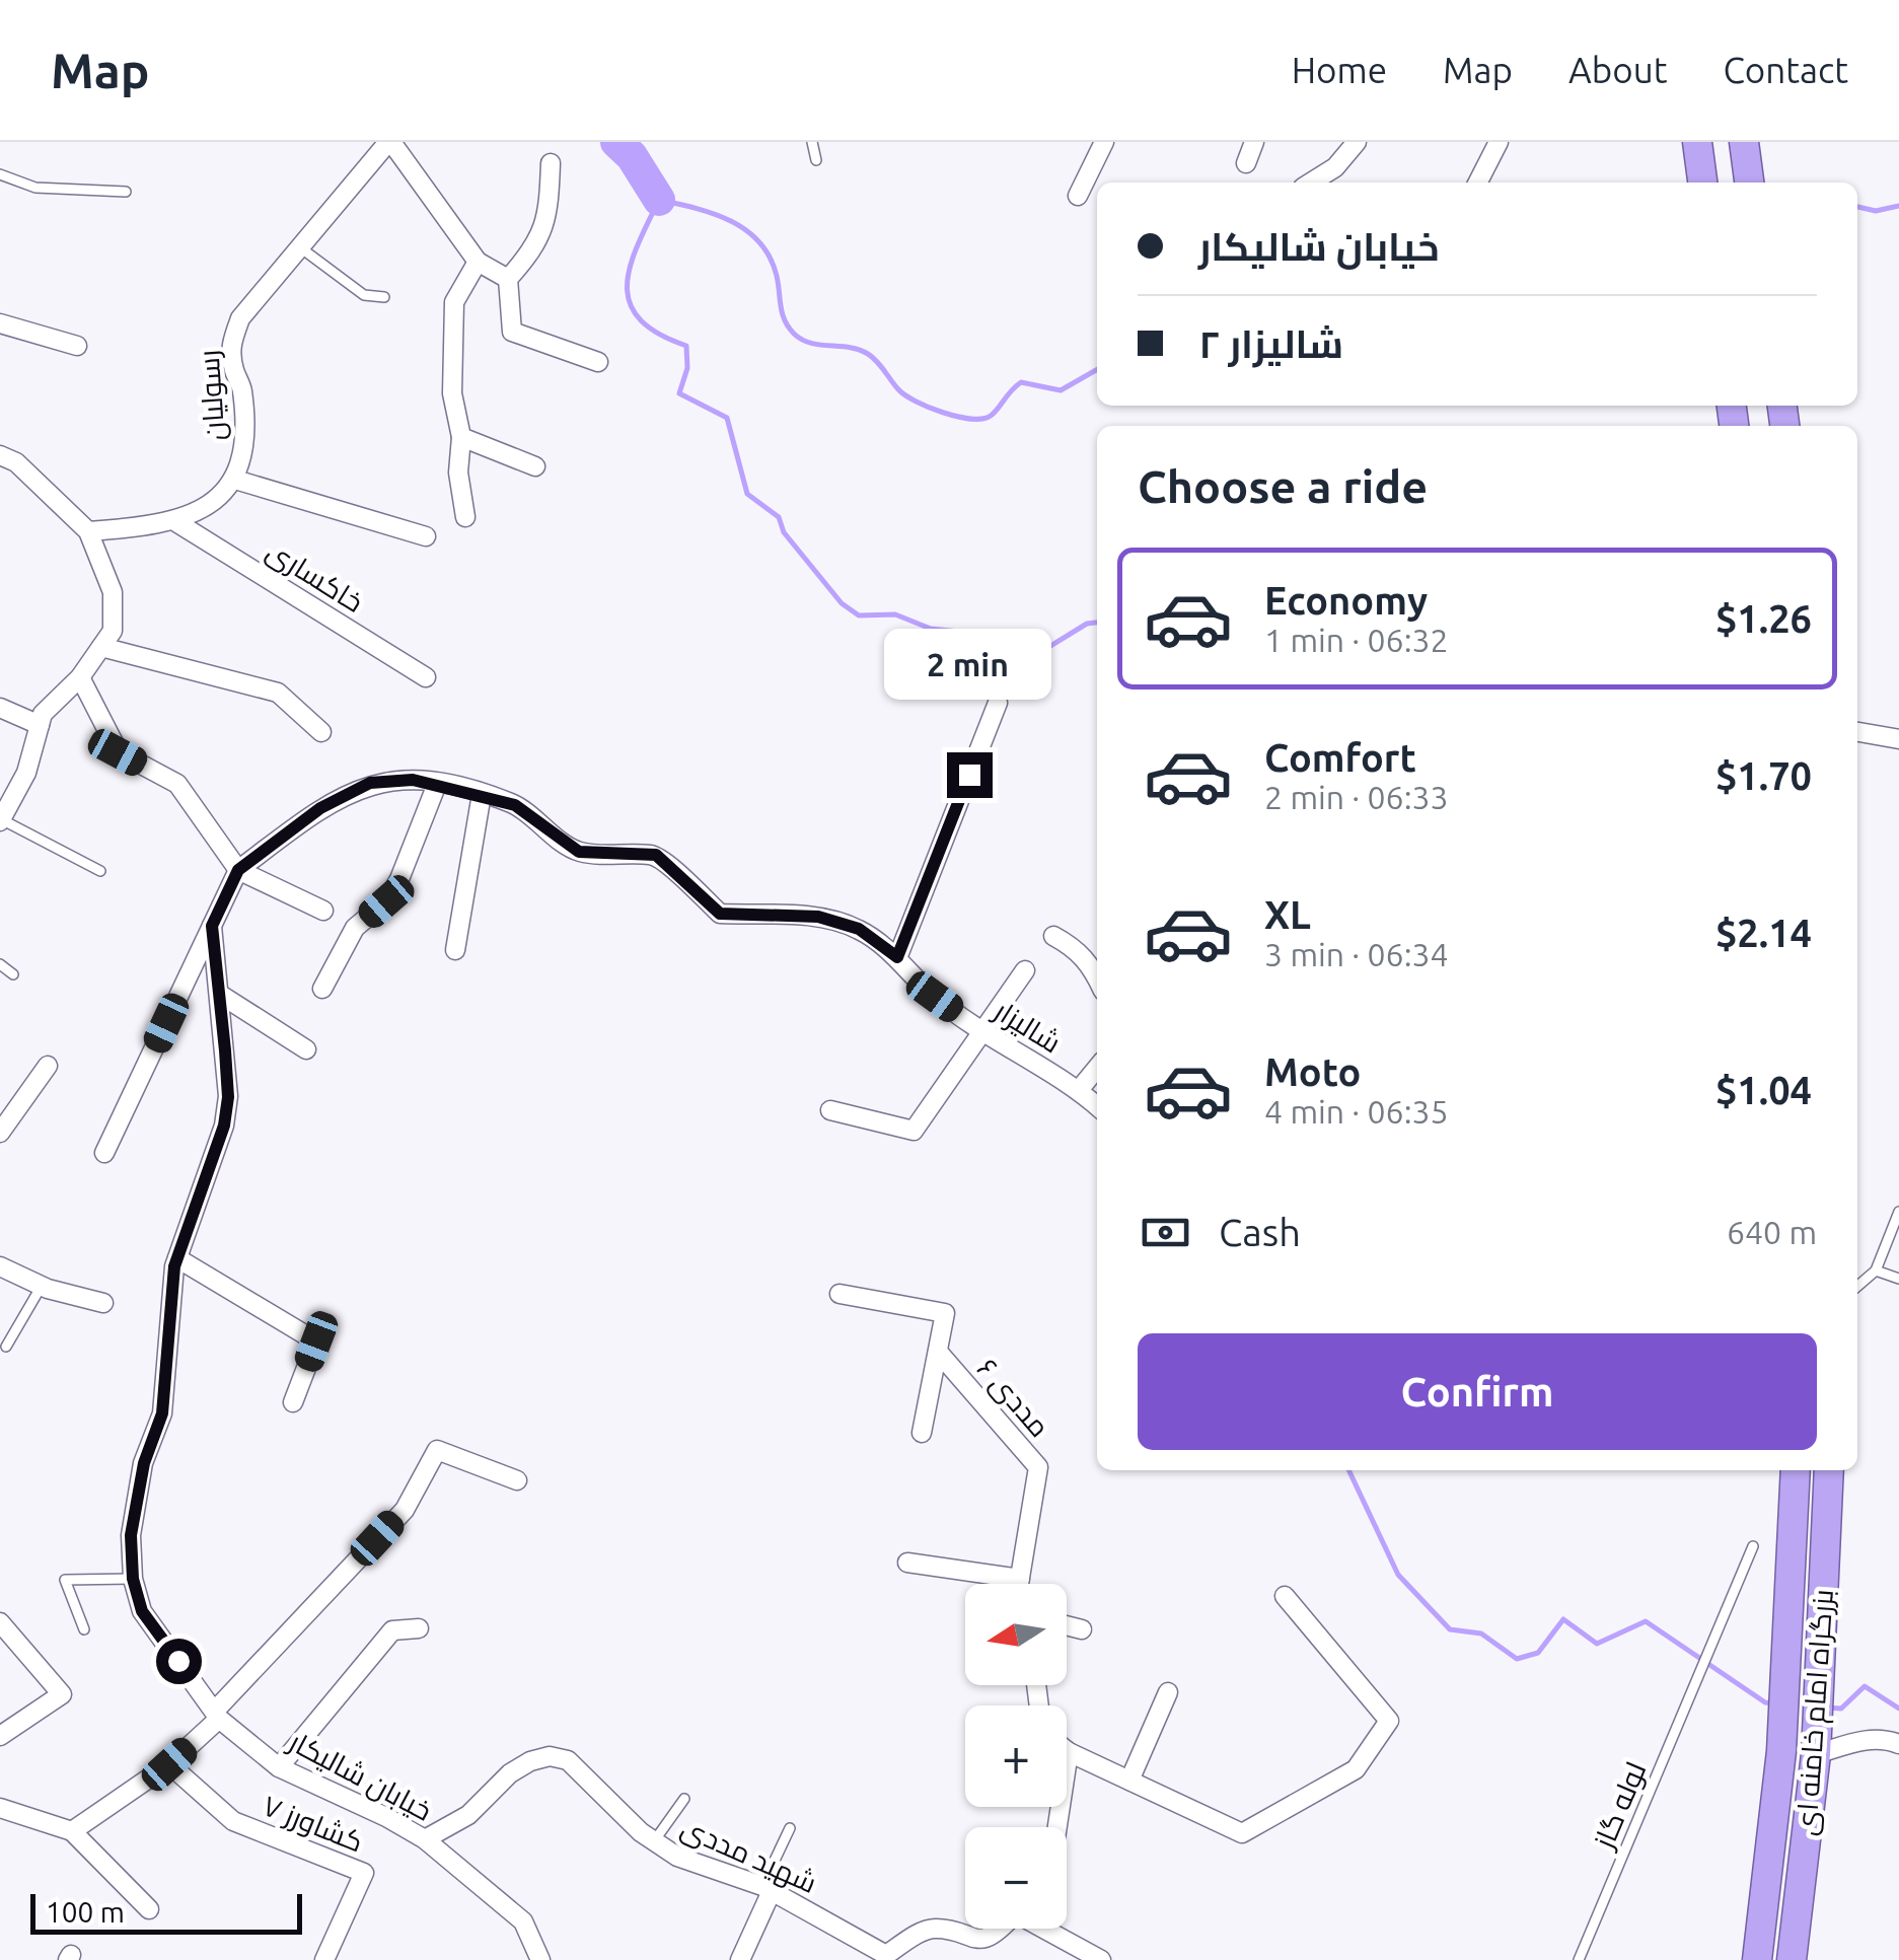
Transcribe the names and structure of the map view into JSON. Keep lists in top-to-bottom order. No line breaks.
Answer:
{"streets":{"highway":["بزرگراه امام خامنه ای"],"street":["رسولیان","خاکساری","شالیزار","مددی ۶","خیابان شالیکار","کشاورز ۷","شهید مددی"],"lane":["لوله گاز"]},"crossings":[["رسولیان","خاکساری"],["خیابان شالیکار","شهید مددی"]],"scale_bar":"100 m","north":"left","page":{"header":"Map","nav":["Home","Map","About","Contact"],"banner":["خیابان شالیکار","شالیزار ۲"],"heading":"Choose a ride","list":[{"name":"Economy","note":"1 min · 06:32","value":"$1.26"},{"name":"Comfort","note":"2 min · 06:33","value":"$1.70"},{"name":"XL","note":"3 min · 06:34","value":"$2.14"},{"name":"Moto","note":"4 min · 06:35","value":"$1.04"}],"bubble":"2 min","pay":["Cash","640 m"],"buttons":"Confirm","map_buttons":["+","−"],"scale":"100 m"}}
